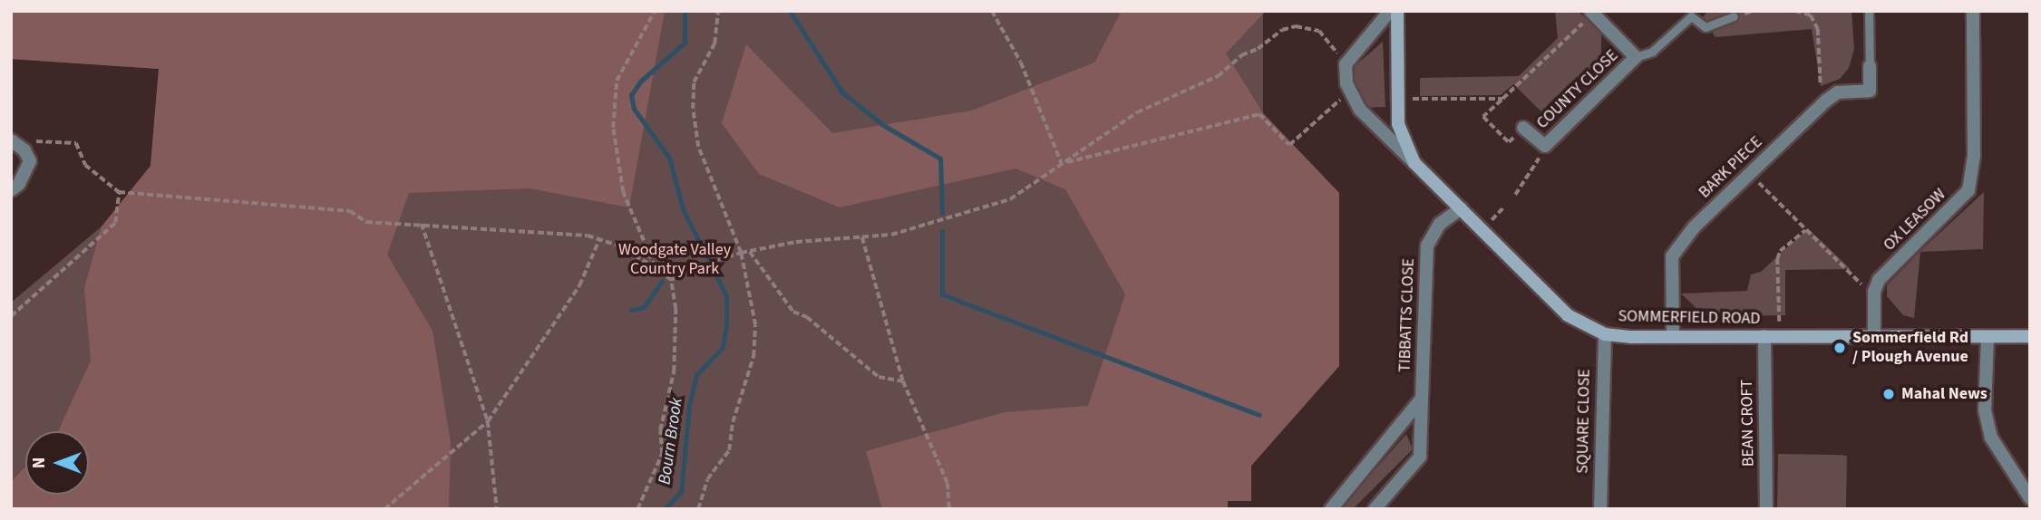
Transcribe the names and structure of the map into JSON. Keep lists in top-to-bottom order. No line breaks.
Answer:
{"streets":{"street":["COUNTY CLOSE","BARK PIECE","OX LEASOW","TIBBATTS CLOSE","SOMMERFIELD ROAD","SQUARE CLOSE","BEAN CROFT"]},"crossings":[["BARK PIECE","SOMMERFIELD ROAD"],["TIBBATTS CLOSE","SOMMERFIELD ROAD"],["SOMMERFIELD ROAD","SQUARE CLOSE"],["SOMMERFIELD ROAD","BEAN CROFT"]],"water":["Bourn Brook"],"parks":["Woodgate Valley Country Park"],"places":["Sommerfield Rd / Plough Avenue","Mahal News"],"north":"left"}
